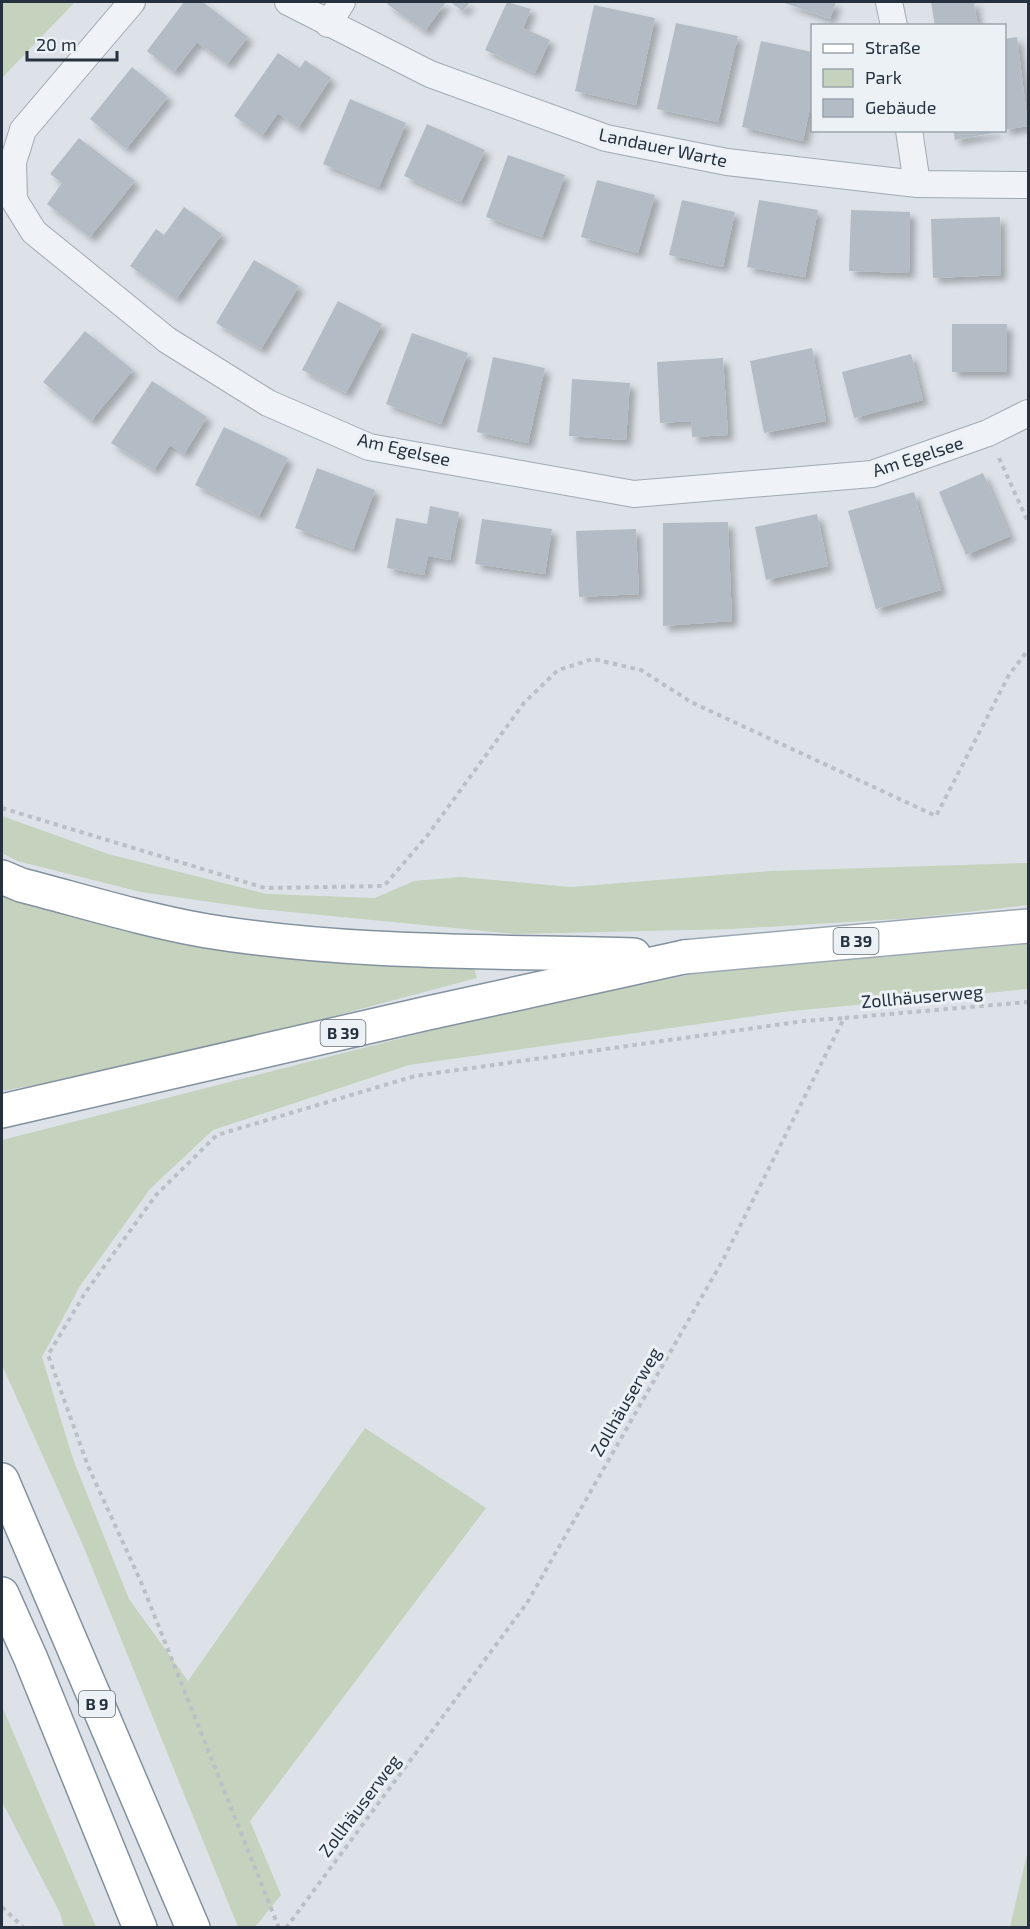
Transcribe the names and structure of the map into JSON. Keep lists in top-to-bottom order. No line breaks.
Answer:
{"streets":{"main road":["B 39","B 9"],"street":["Landauer Warte","Am Egelsee"],"path":["Zollhäuserweg"]},"legend":["Straße","Park","Gebäude"],"scale_bar":"20 m"}
